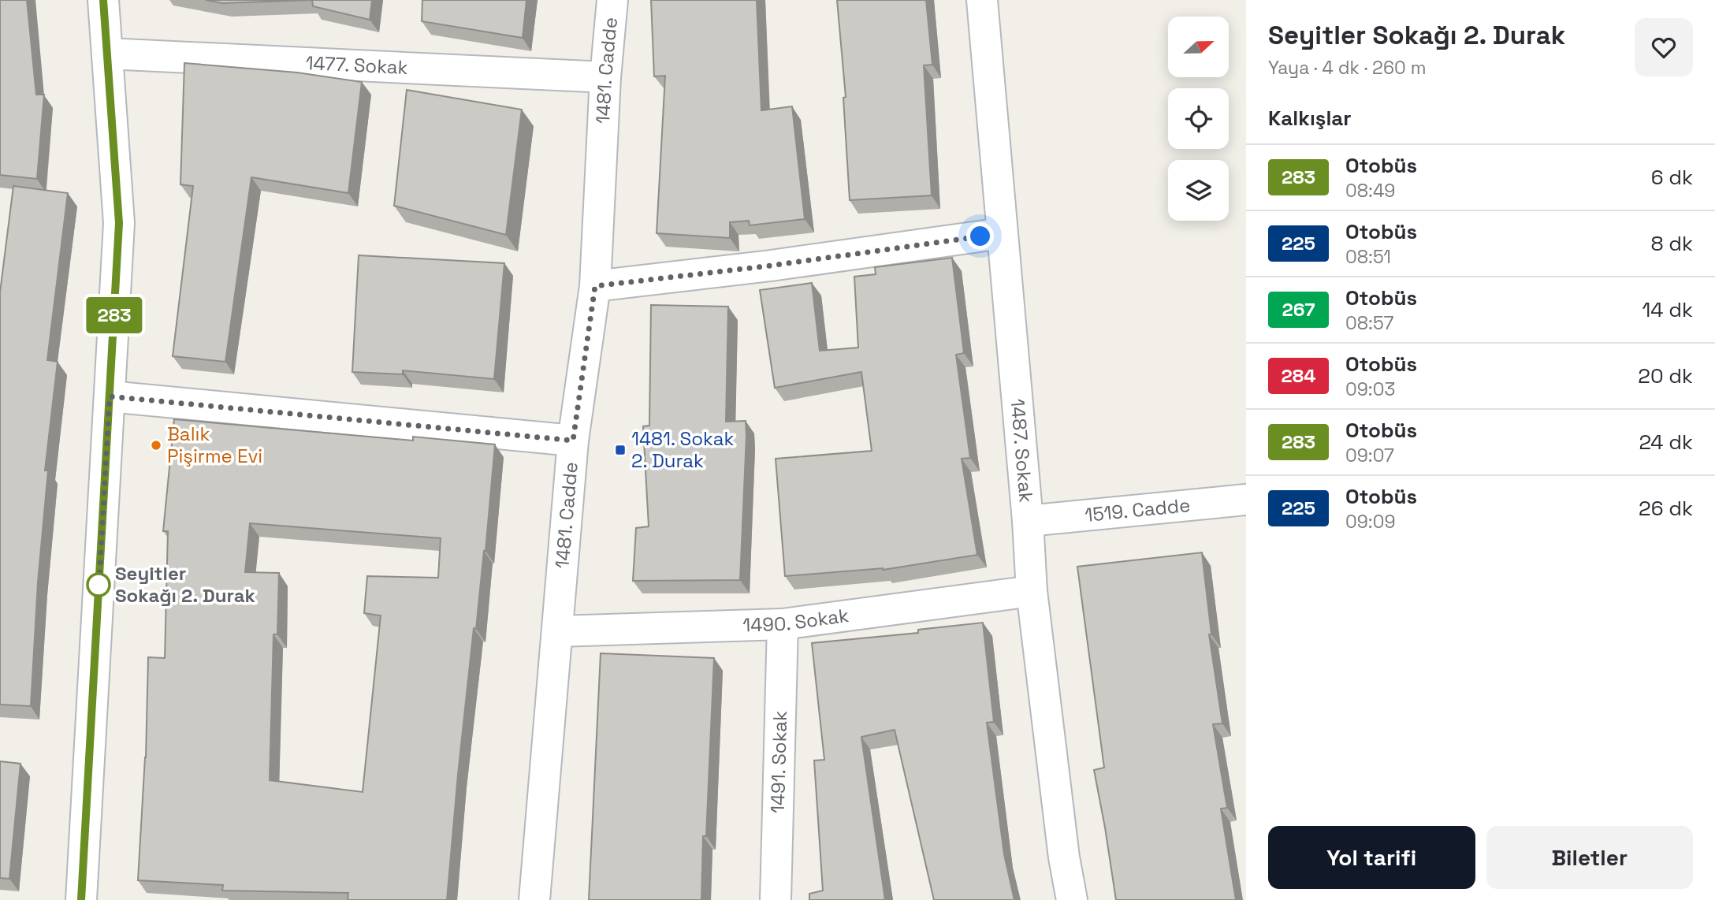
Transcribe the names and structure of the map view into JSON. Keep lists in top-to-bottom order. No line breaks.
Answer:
{"streets":{"street":["1477. Sokak","1481. Cadde","1487. Sokak","1519. Cadde","1490. Sokak","1491. Sokak"]},"crossings":[["1477. Sokak","1481. Cadde"],["1481. Cadde","1490. Sokak"],["1487. Sokak","1519. Cadde"],["1487. Sokak","1490. Sokak"],["1490. Sokak","1491. Sokak"]],"places":{"other":["Balık Pişirme Evi","Seyitler Sokağı 2. Durak"],"transit":["1481. Sokak 2. Durak"]},"lines":["bus line 283"],"north":"right","page":{"on_map":"283","heading":[["Seyitler Sokağı 2. Durak","Yaya · 4 dk · 260 m"],"Kalkışlar"],"list":[{"mark":"283","name":"Otobüs","note":"08:49","value":"6 dk"},{"mark":"225","name":"Otobüs","note":"08:51","value":"8 dk"},{"mark":"267","name":"Otobüs","note":"08:57","value":"14 dk"},{"mark":"284","name":"Otobüs","note":"09:03","value":"20 dk"},{"mark":"283","name":"Otobüs","note":"09:07","value":"24 dk"},{"mark":"225","name":"Otobüs","note":"09:09","value":"26 dk"}],"buttons":["Yol tarifi","Biletler"]}}
